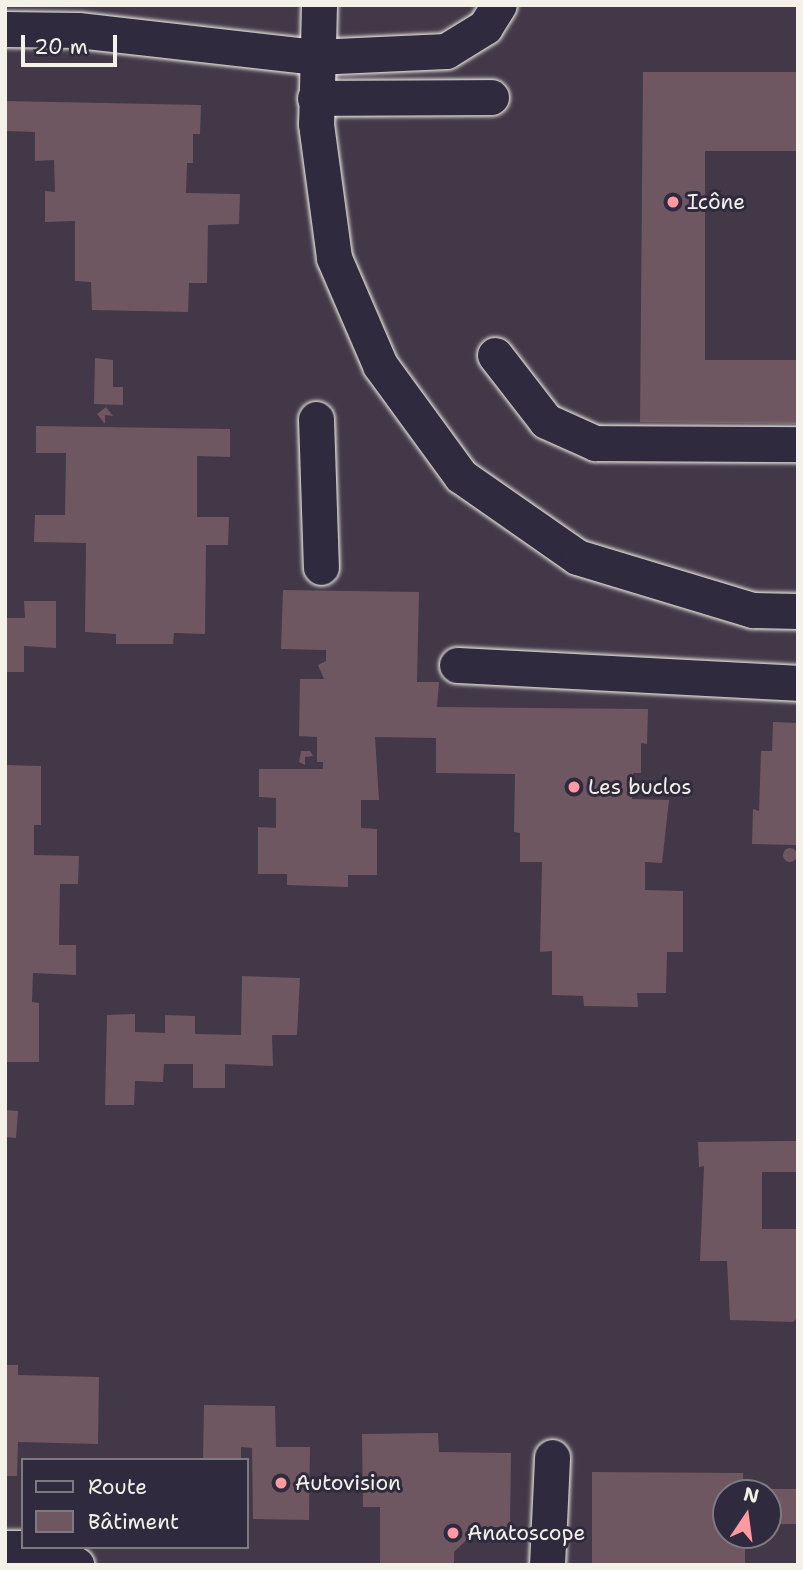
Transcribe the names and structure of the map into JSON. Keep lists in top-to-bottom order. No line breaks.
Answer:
{"places":["Icône","Les buclos","Autovision","Anatoscope"],"legend":["Route","Bâtiment"],"scale_bar":"20 m","north":"top"}
